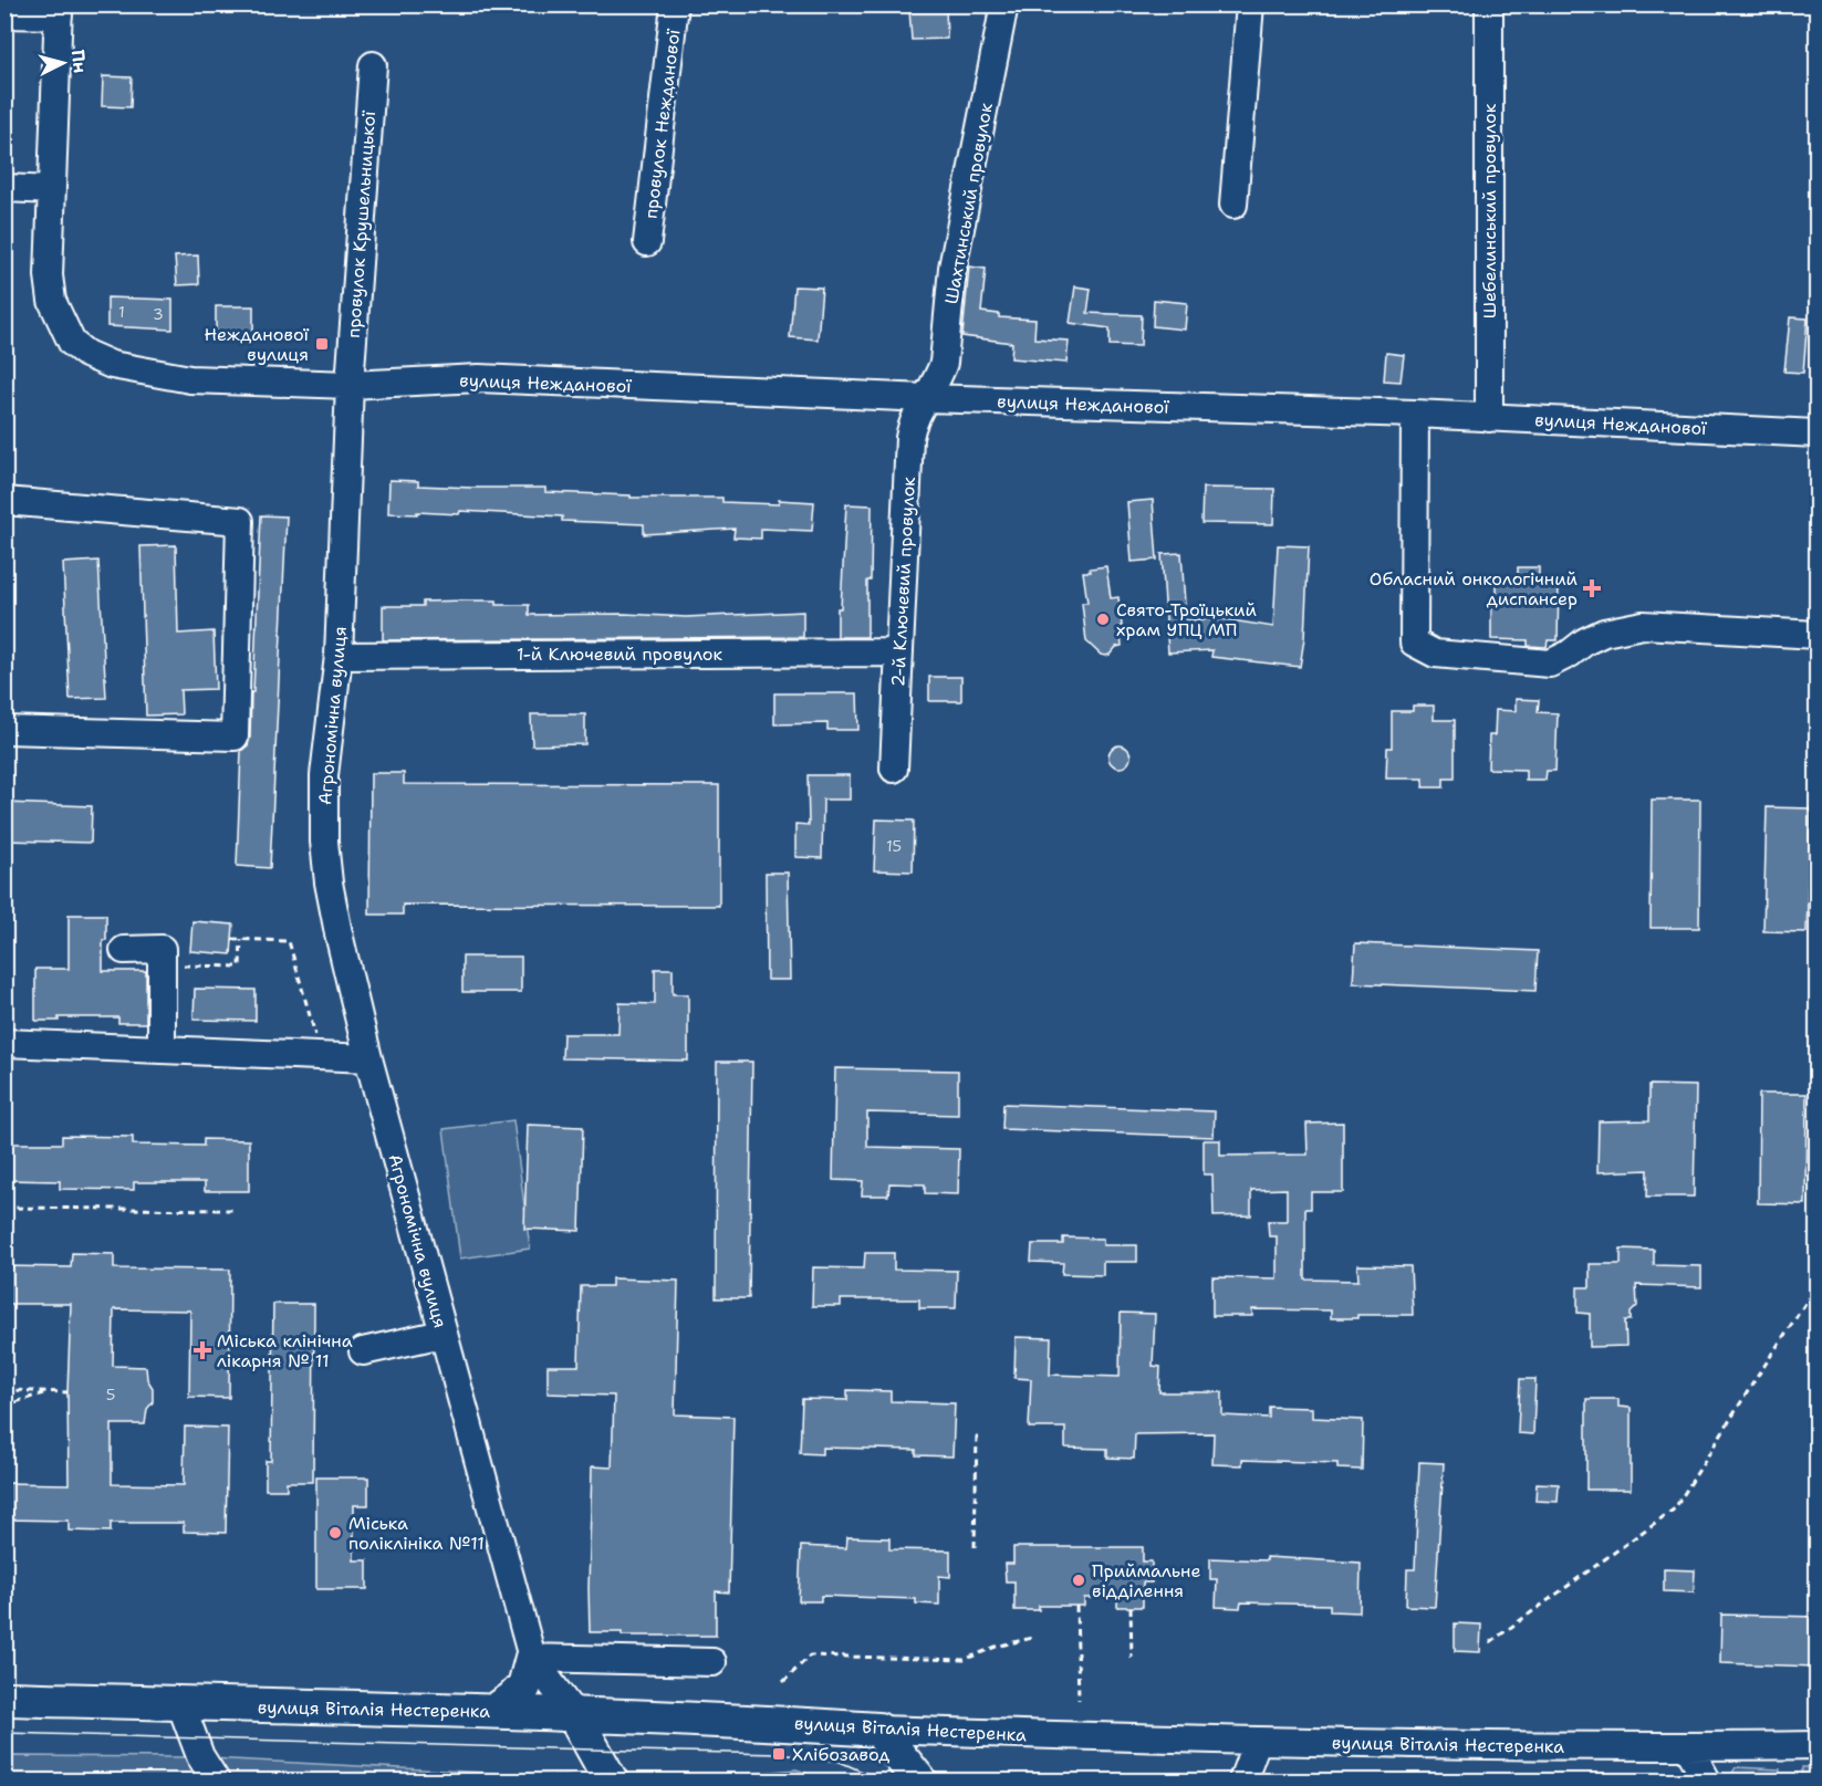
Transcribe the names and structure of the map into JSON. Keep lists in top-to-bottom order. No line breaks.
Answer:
{"streets":{"main road":["вулиця Віталія Нестеренка"],"street":["провулок Нежданової","Шахтинський провулок","Шебелинський провулок","провулок Крушельницької","вулиця Нежданової","2-й Ключевий провулок","1-й Ключевий провулок","Агрономічна вулиця"]},"crossings":[["Шахтинський провулок","вулиця Нежданової"],["Шахтинський провулок","2-й Ключевий провулок"],["Шебелинський провулок","вулиця Нежданової"],["провулок Крушельницької","вулиця Нежданової"],["провулок Крушельницької","Агрономічна вулиця"],["вулиця Нежданової","2-й Ключевий провулок"],["вулиця Нежданової","Агрономічна вулиця"],["2-й Ключевий провулок","1-й Ключевий провулок"],["1-й Ключевий провулок","Агрономічна вулиця"],["Агрономічна вулиця","вулиця Віталія Нестеренка"]],"places":{"transit":["Нежданової вулиця","Хлібозавод"],"health":["Обласний онкологічний диспансер","Міська клінічна лікарня № 11"],"other":["Свято-Троїцький храм УПЦ МП","Міська поліклініка №11","Приймальне відділення"]},"house_numbers":["1","3","15","5"],"north":"right"}
